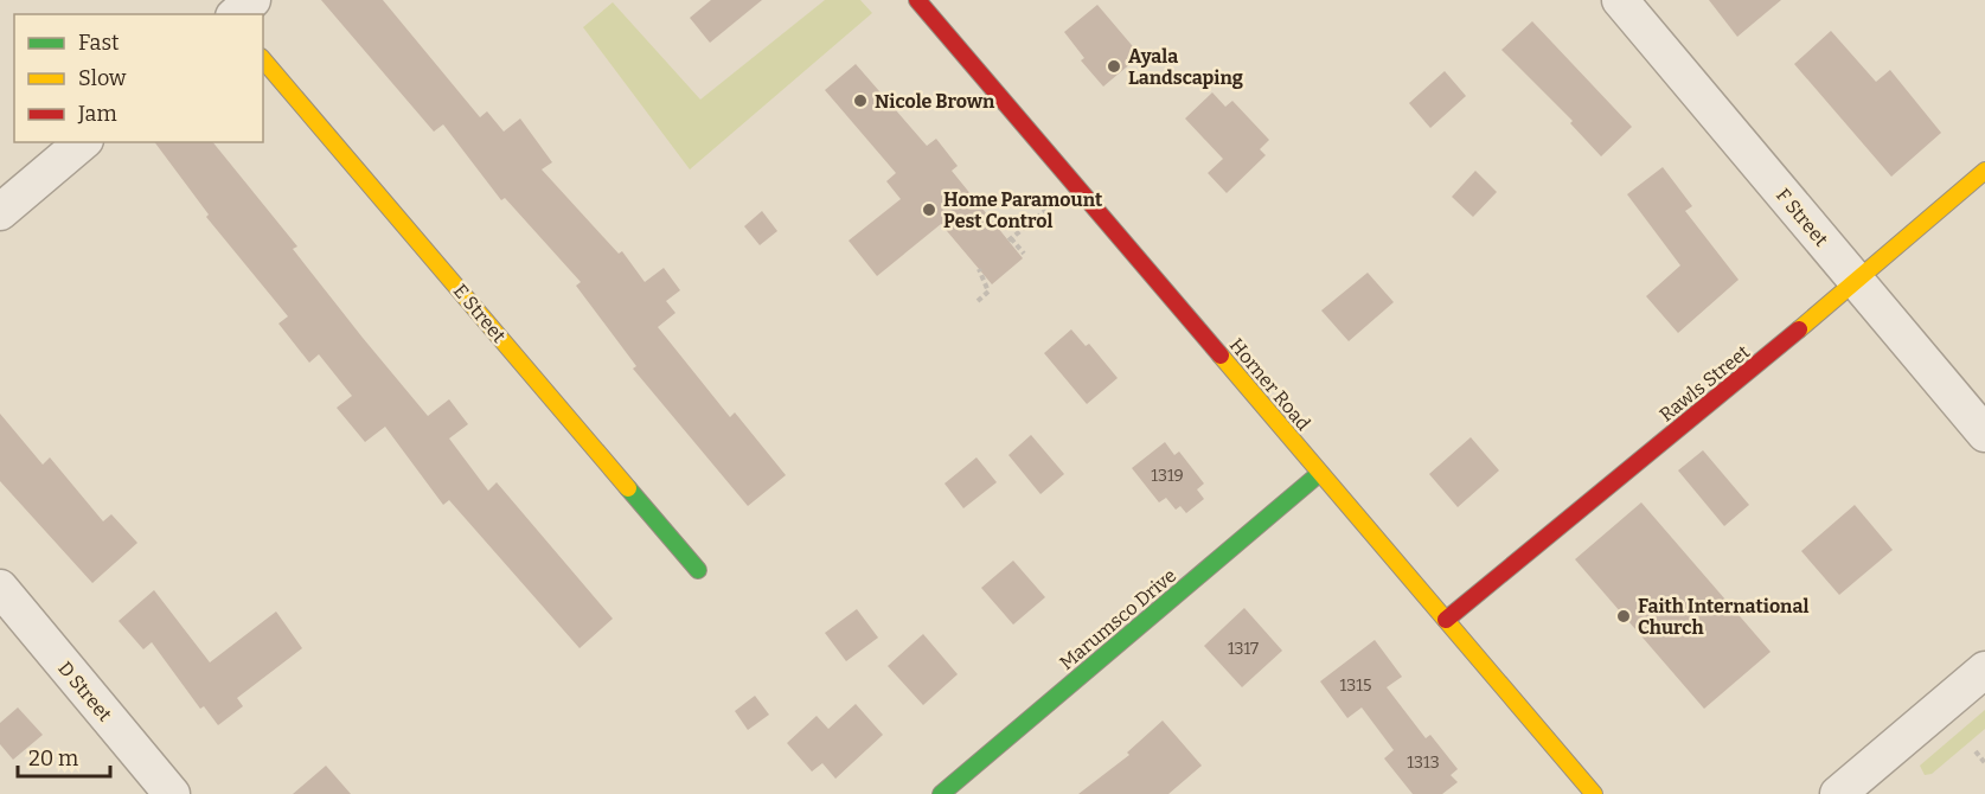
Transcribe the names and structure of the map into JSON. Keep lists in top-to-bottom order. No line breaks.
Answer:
{"streets":{"street":["F Street","E Street","Rawls Street","Horner Road","Marumsco Drive","D Street"]},"crossings":[["F Street","Rawls Street"],["Rawls Street","Horner Road"],["Horner Road","Marumsco Drive"]],"places":["Ayala Landscaping","Nicole Brown","Home Paramount Pest Control","Faith International Church"],"house_numbers":["1319","1317","1315","1313"],"legend":["Fast","Slow","Jam"],"scale_bar":"20 m"}
